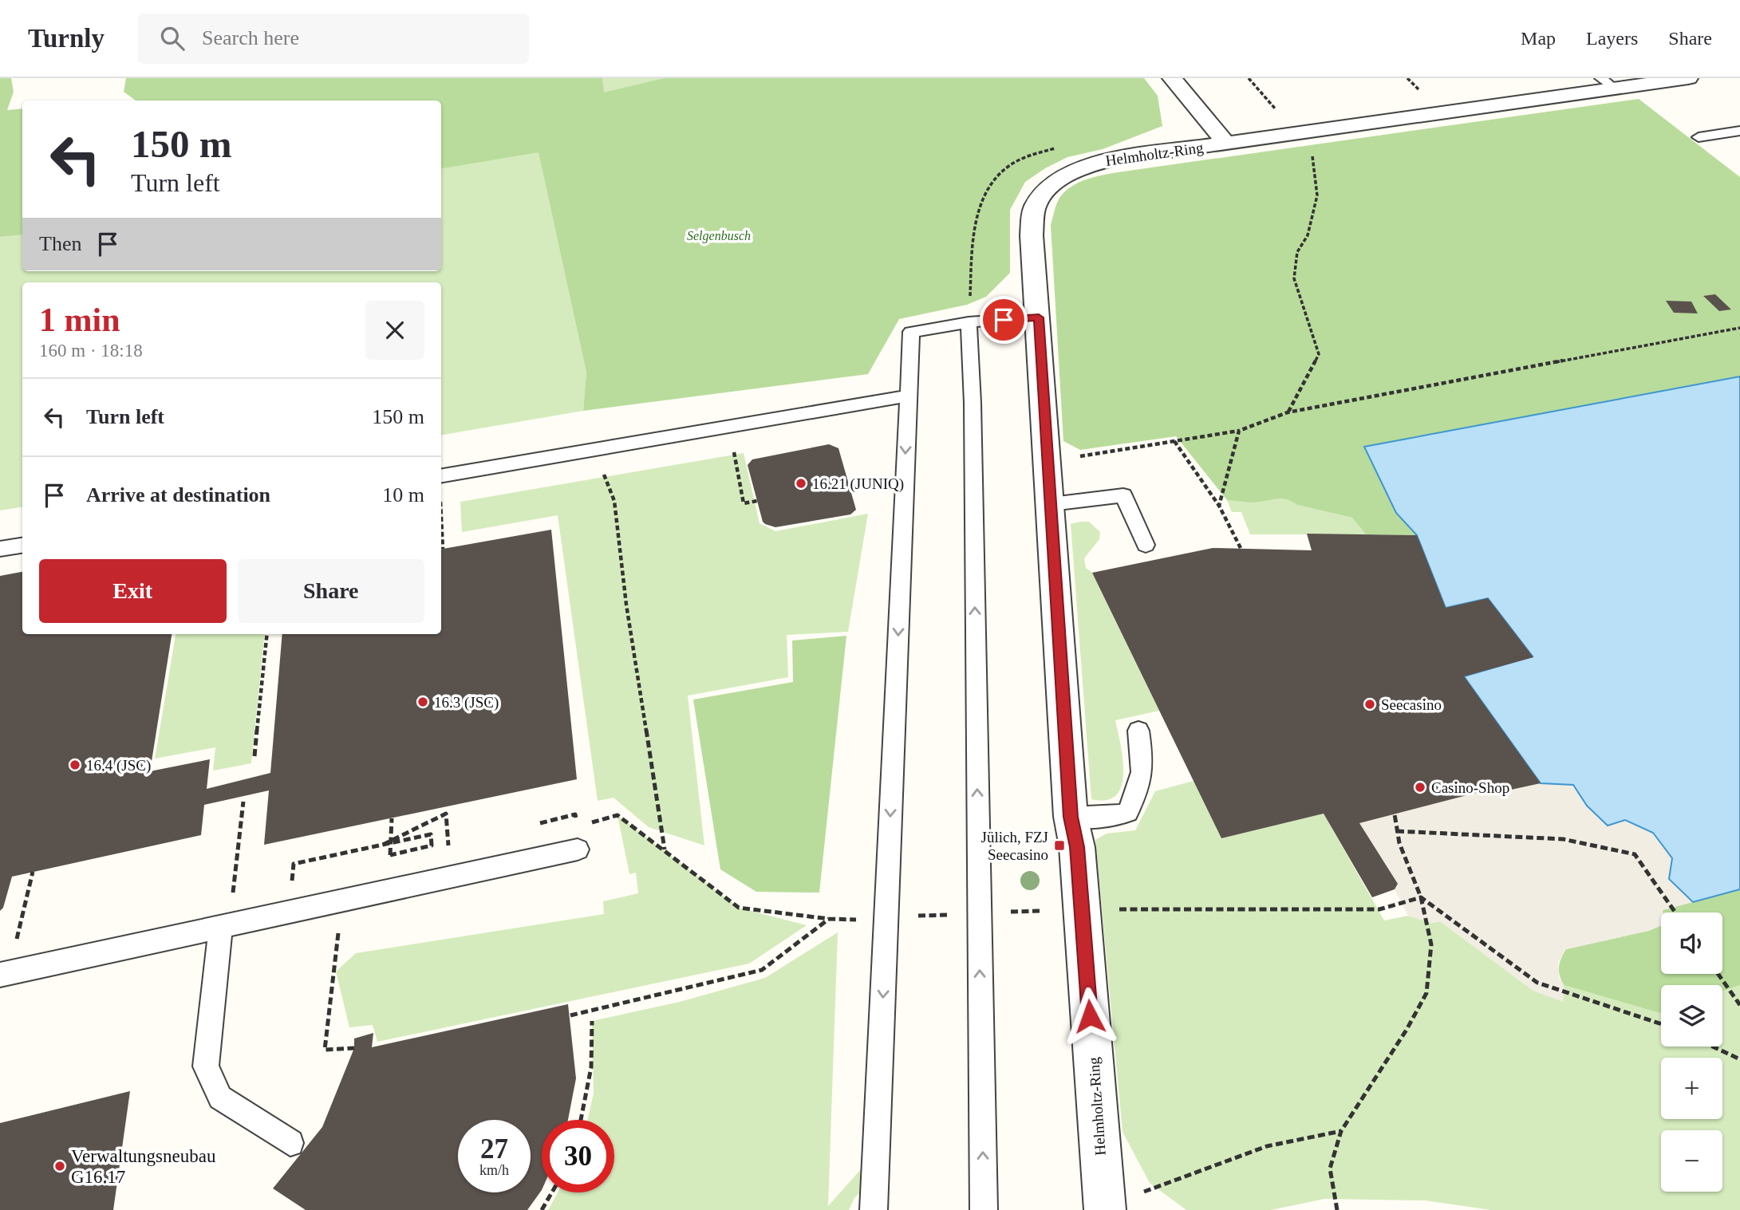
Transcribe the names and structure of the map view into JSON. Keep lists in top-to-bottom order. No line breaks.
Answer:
{"streets":{"street":["Helmholtz-Ring"]},"parks":["Selgenbusch"],"places":{"other":["16.21 (JUNIQ)","16.3 (JSC)","Seecasino","16.4 (JSC)","Casino-Shop","Verwaltungsneubau G16.17"],"transit":["Jülich, FZJ Seecasino"]},"page":{"header":"Turnly","search":"Search here","nav":["Map","Layers","Share"],"turn":["150 m","Turn left"],"then":"Then","heading":["1 min","160 m · 18:18"],"list":[{"name":"Turn left","value":"150 m"},{"name":"Arrive at destination","value":"10 m"}],"buttons":["Exit","Share"],"map_buttons":["+","−"],"speed":"27 km/h","limit":"30"}}
